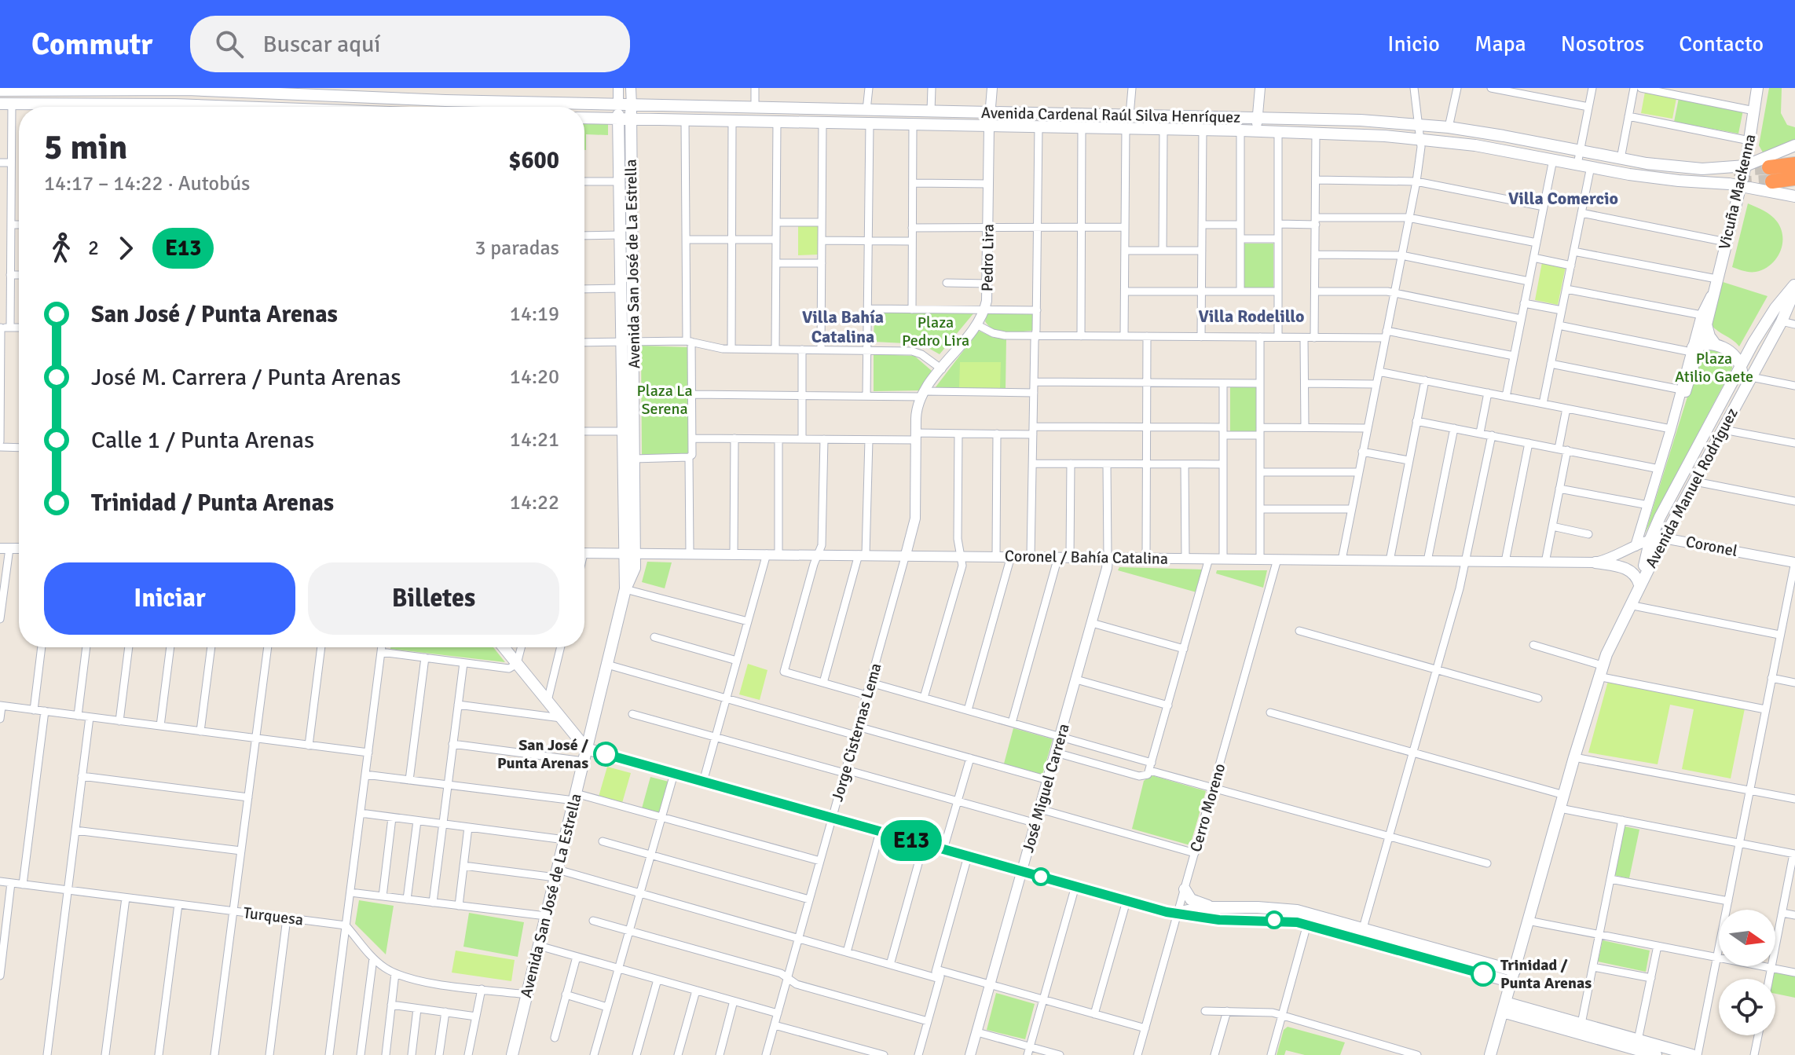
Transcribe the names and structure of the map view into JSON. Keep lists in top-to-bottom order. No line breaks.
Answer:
{"streets":{"main road":["Avenida Cardenal Raúl Silva Henríquez","Vicuña Mackenna","Avenida San José de La Estrella","Avenida Manuel Rodríguez"],"street":["Pedro Lira","Coronel","Coronel / Bahía Catalina","Jorge Cisternas Lema","José Miguel Carrera","Cerro Moreno","Turquesa"]},"crossings":[["Avenida Cardenal Raúl Silva Henríquez","Vicuña Mackenna"],["Avenida Cardenal Raúl Silva Henríquez","Pedro Lira"],["Avenida Cardenal Raúl Silva Henríquez","Avenida San José de La Estrella"],["Vicuña Mackenna","Coronel"],["Pedro Lira","Coronel / Bahía Catalina"],["Pedro Lira","Jorge Cisternas Lema"],["Avenida San José de La Estrella","Coronel / Bahía Catalina"],["Avenida Manuel Rodríguez","Coronel"],["Coronel","Coronel / Bahía Catalina"],["Coronel / Bahía Catalina","Jorge Cisternas Lema"],["Coronel / Bahía Catalina","José Miguel Carrera"],["Coronel / Bahía Catalina","Cerro Moreno"]],"districts":["Villa Comercio","Villa Rodelillo","Villa Bahía Catalina"],"parks":["Plaza Pedro Lira","Plaza Atilio Gaete","Plaza La Serena"],"places":["San José / Punta Arenas","Trinidad / Punta Arenas"],"lines":["bus line E13"],"north":"right","page":{"header":"Commutr","search":"Buscar aquí","nav":["Inicio","Mapa","Nosotros","Contacto"],"on_map":"E13","heading":["5 min","14:17 – 14:22 · Autobús","$600"],"legs":["2","E13","3 paradas"],"list":[{"name":"San José / Punta Arenas","value":"14:19"},{"name":"José M. Carrera / Punta Arenas","value":"14:20"},{"name":"Calle 1 / Punta Arenas","value":"14:21"},{"name":"Trinidad / Punta Arenas","value":"14:22"}],"buttons":["Iniciar","Billetes"]}}
